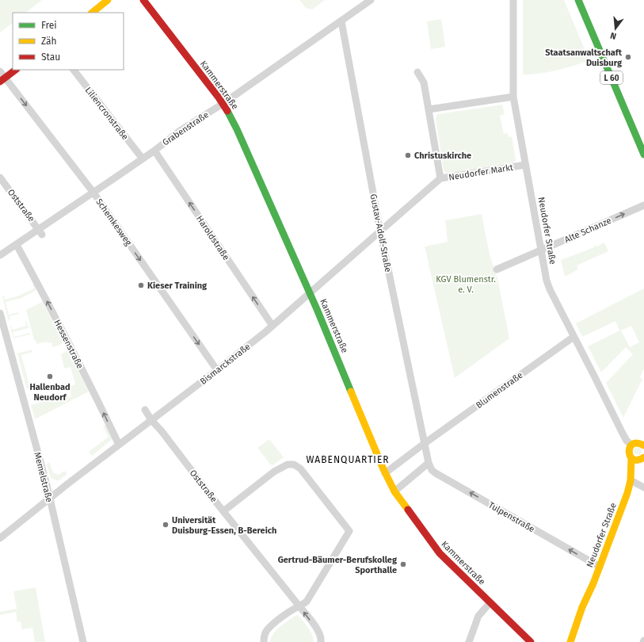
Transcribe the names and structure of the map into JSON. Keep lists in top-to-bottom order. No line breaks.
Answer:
{"streets":{"street":["L 60","Kammerstraße","Liliencronstraße","Grabenstraße","Neudorfer Markt","Oststraße","Schemkesweg","Alte Schanze","Neudorfer Straße","Gustav-Adolf-Straße","Haroldstraße","Hessenstraße","Bismarckstraße","Blumenstraße","Memelstraße","Tulpenstraße"]},"crossings":[["Kammerstraße","Grabenstraße"],["Kammerstraße","Bismarckstraße"],["Kammerstraße","Blumenstraße"],["Liliencronstraße","Grabenstraße"],["Grabenstraße","Oststraße"],["Grabenstraße","Schemkesweg"],["Grabenstraße","Gustav-Adolf-Straße"],["Grabenstraße","Haroldstraße"],["Grabenstraße","Hessenstraße"],["Neudorfer Markt","Neudorfer Straße"],["Neudorfer Markt","Bismarckstraße"],["Oststraße","Bismarckstraße"],["Schemkesweg","Bismarckstraße"],["Alte Schanze","Neudorfer Straße"],["Neudorfer Straße","Blumenstraße"],["Neudorfer Straße","Tulpenstraße"],["Gustav-Adolf-Straße","Bismarckstraße"],["Gustav-Adolf-Straße","Blumenstraße"],["Haroldstraße","Bismarckstraße"],["Hessenstraße","Bismarckstraße"],["Bismarckstraße","Memelstraße"]],"one_way":["Schemkesweg","Alte Schanze","Haroldstraße","Hessenstraße","Tulpenstraße"],"districts":["WABENQUARTIER"],"parks":["KGV Blumenstr. e. V."],"places":["Staatsanwaltschaft Duisburg","Christuskirche","Kieser Training","Hallenbad Neudorf","Universität Duisburg-Essen, B-Bereich","Gertrud-Bäumer-Berufskolleg Sporthalle"],"legend":["Frei","Zäh","Stau"],"north":"bottom"}
